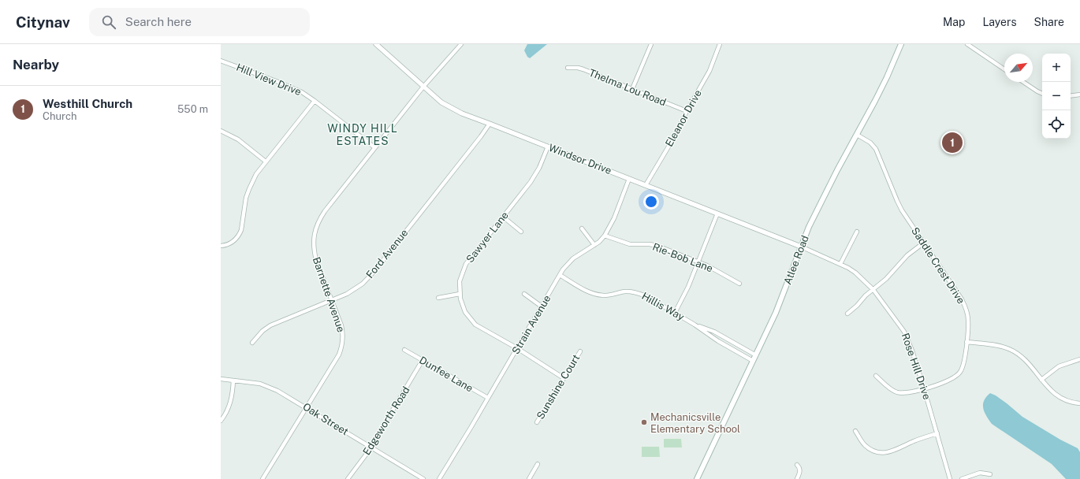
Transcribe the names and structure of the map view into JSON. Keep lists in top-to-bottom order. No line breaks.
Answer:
{"streets":{"main road":["Atlee Road"],"street":["Hill View Drive","Thelma Lou Road","Eleanor Drive","Windsor Drive","Sawyer Lane","Ford Avenue","Rie-Bob Lane","Saddle Crest Drive","Barnette Avenue","Hillis Way","Strain Avenue","Rose Hill Drive","Dunfee Lane","Sunshine Court","Oak Street","Edgeworth Road"]},"crossings":[["Hill View Drive","Barnette Avenue"],["Thelma Lou Road","Eleanor Drive"],["Eleanor Drive","Windsor Drive"],["Windsor Drive","Sawyer Lane"],["Windsor Drive","Ford Avenue"],["Windsor Drive","Atlee Road"],["Windsor Drive","Barnette Avenue"],["Windsor Drive","Strain Avenue"],["Windsor Drive","Rose Hill Drive"],["Sawyer Lane","Strain Avenue"],["Sawyer Lane","Sunshine Court"],["Ford Avenue","Barnette Avenue"],["Rie-Bob Lane","Strain Avenue"],["Atlee Road","Saddle Crest Drive"],["Atlee Road","Hillis Way"],["Atlee Road","Rose Hill Drive"],["Saddle Crest Drive","Rose Hill Drive"],["Barnette Avenue","Oak Street"],["Hillis Way","Strain Avenue"],["Strain Avenue","Dunfee Lane"],["Dunfee Lane","Edgeworth Road"],["Oak Street","Edgeworth Road"]],"districts":["WINDY HILL ESTATES"],"places":["Mechanicsville Elementary School"],"north":"top right","page":{"header":"Citynav","search":"Search here","nav":["Map","Layers","Share"],"heading":"Nearby","map_buttons":["+","−"],"list":[{"mark":"1","name":"Westhill Church","note":"Church","value":"550 m"}],"pins":"1"}}
